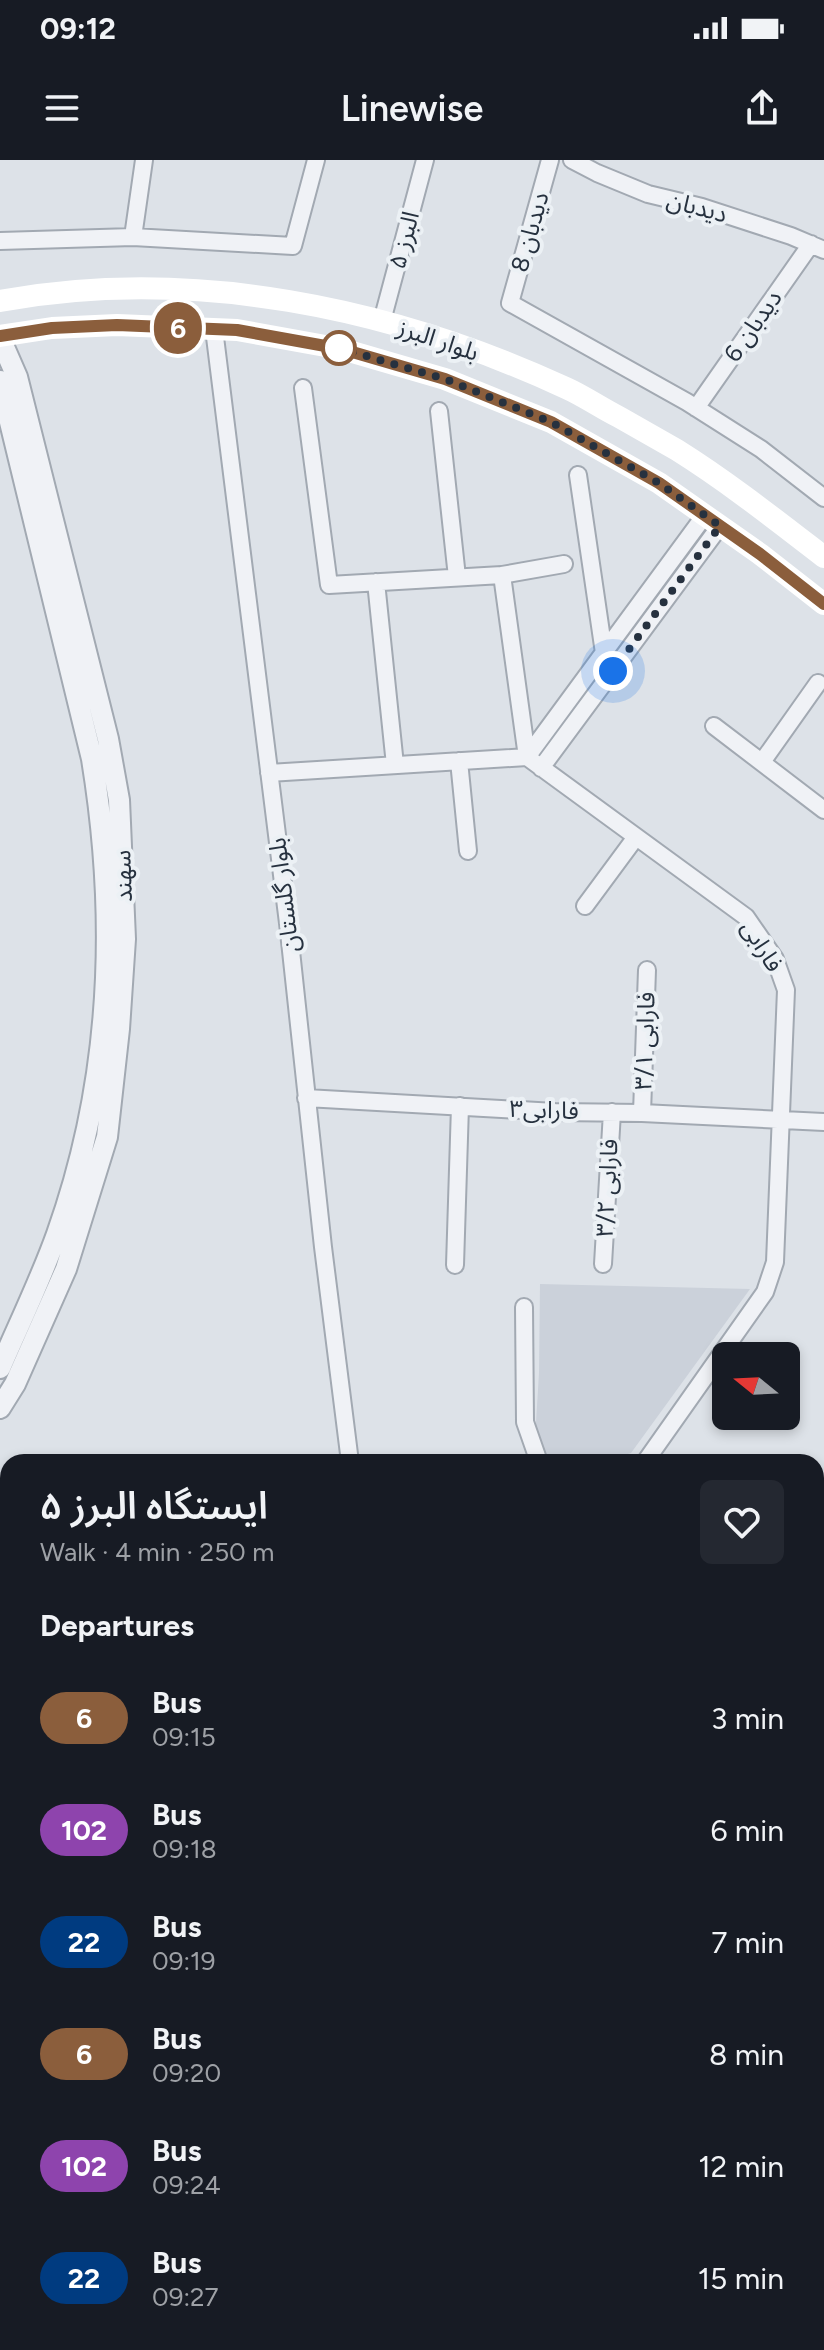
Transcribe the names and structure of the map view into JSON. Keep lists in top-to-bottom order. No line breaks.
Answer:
{"streets":{"main road":["بلوار البرز"],"street":["دیدبان","دیدبان 8","البرز ۵","دیدبان 6","سهند","بلوار گلستان","فارابی","فارابی ۳/۱","فارابی۳","فارابی ۳/۲"]},"crossings":[["دیدبان","دیدبان 6"],["دیدبان 8","دیدبان 6"],["البرز ۵","بلوار البرز"],["بلوار البرز","سهند"],["بلوار البرز","بلوار گلستان"],["بلوار گلستان","فارابی۳"],["فارابی","فارابی۳"],["فارابی ۳/۱","فارابی۳"],["فارابی۳","فارابی ۳/۲"]],"lines":["bus line 6"],"north":"left","page":{"status":"09:12","header":"Linewise","on_map":"6","heading":[["ایستگاه البرز ۵","Walk · 4 min · 250 m"],"Departures"],"list":[{"mark":"6","name":"Bus","note":"09:15","value":"3 min"},{"mark":"102","name":"Bus","note":"09:18","value":"6 min"},{"mark":"22","name":"Bus","note":"09:19","value":"7 min"},{"mark":"6","name":"Bus","note":"09:20","value":"8 min"},{"mark":"102","name":"Bus","note":"09:24","value":"12 min"},{"mark":"22","name":"Bus","note":"09:27","value":"15 min"}]}}
